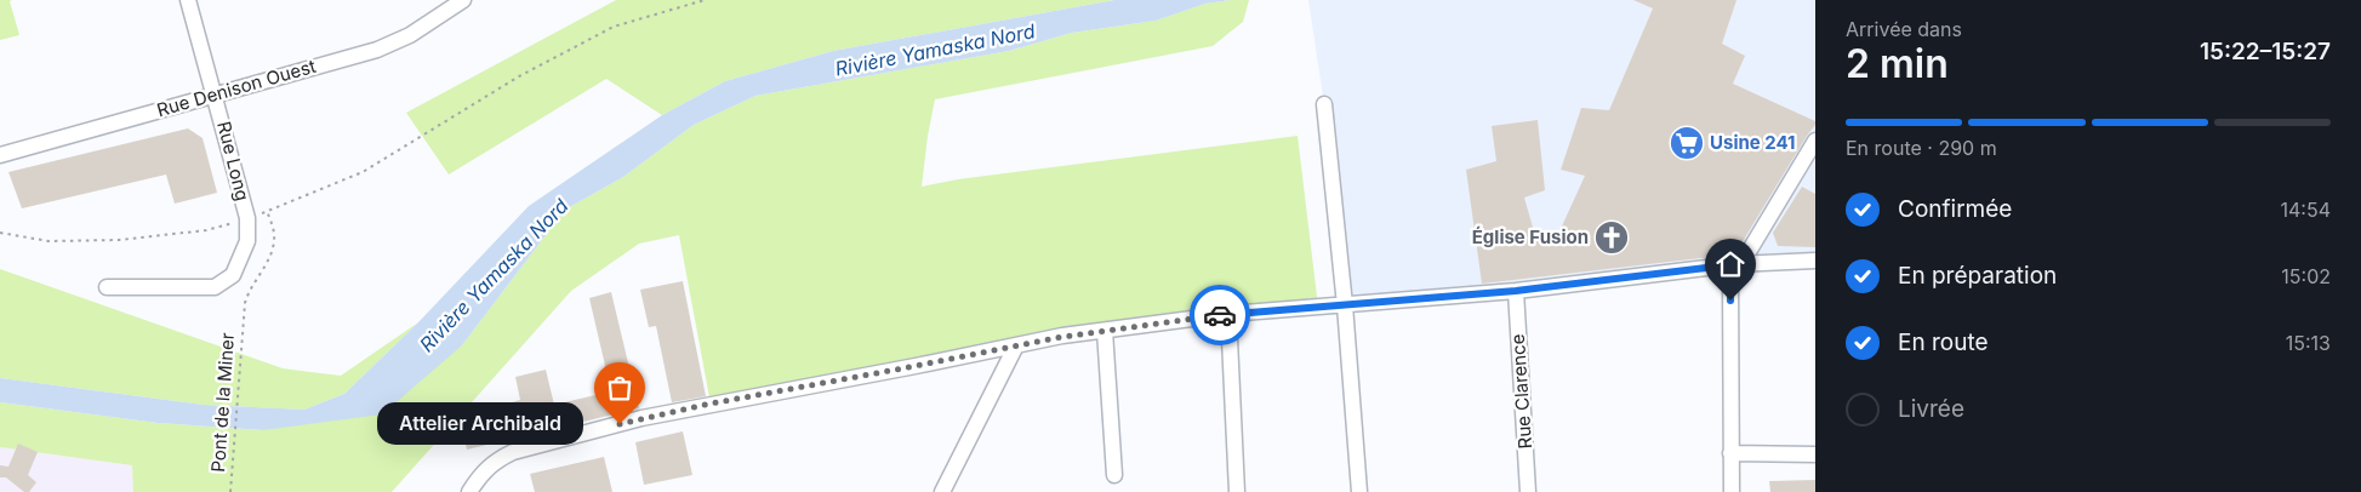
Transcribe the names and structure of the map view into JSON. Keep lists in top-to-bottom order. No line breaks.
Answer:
{"streets":{"street":["Rue Denison Ouest","Rue Long","Rue Clarence"],"path":["Pont de la Miner"]},"crossings":[["Rue Denison Ouest","Rue Long"]],"water":["Rivière Yamaska Nord"],"places":{"supermarket":["Usine 241"],"church":["Église Fusion"],"other":["Attelier Archibald"]},"page":{"heading":["2 min","Arrivée dans","15:22–15:27"],"bar":"En route · 290 m","list":[["Confirmée","14:54"],["En préparation","15:02"],["En route","15:13"],"Livrée"],"bubble":"Attelier Archibald"}}
